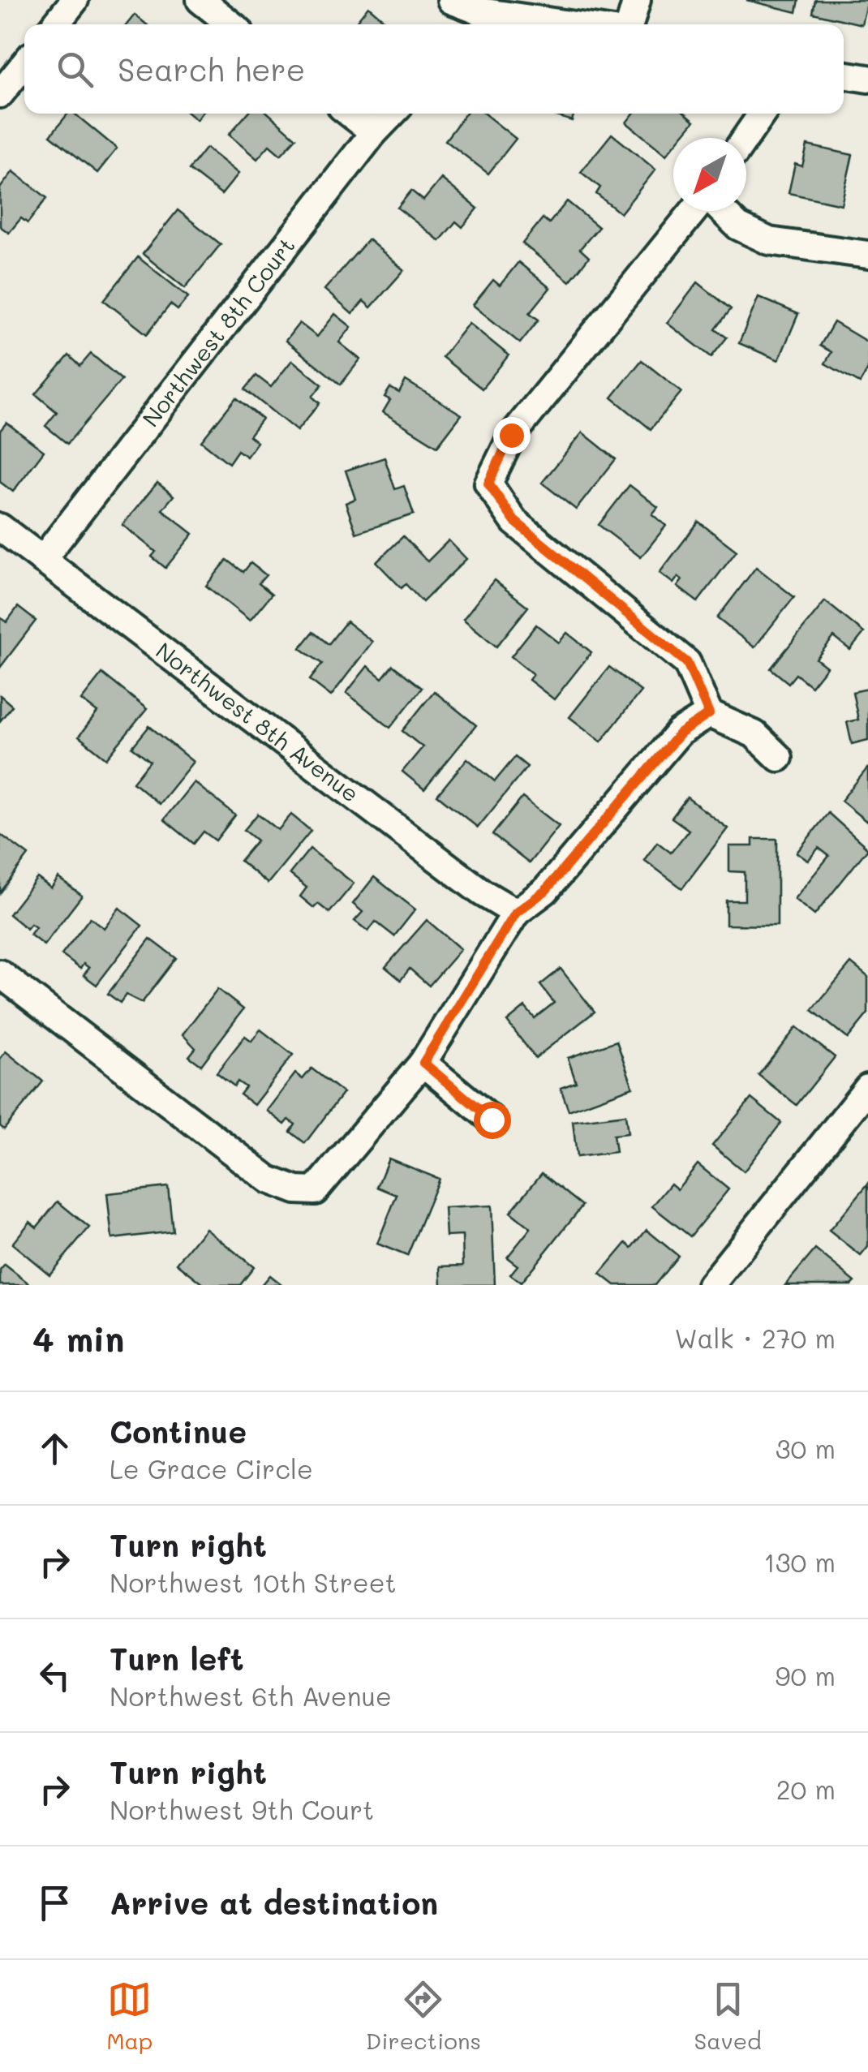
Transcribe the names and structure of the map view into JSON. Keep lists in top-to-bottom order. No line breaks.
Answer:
{"streets":{"street":["Northwest 8th Court","Northwest 8th Avenue"]},"crossings":[["Northwest 8th Court","Northwest 8th Avenue"]],"north":"bottom left","page":{"search":"Search here","heading":["4 min","Walk · 270 m"],"list":[["Continue","Le Grace Circle","30 m"],["Turn right","Northwest 10th Street","130 m"],["Turn left","Northwest 6th Avenue","90 m"],["Turn right","Northwest 9th Court","20 m"],"Arrive at destination"],"nav":["Map","Directions","Saved"]}}
